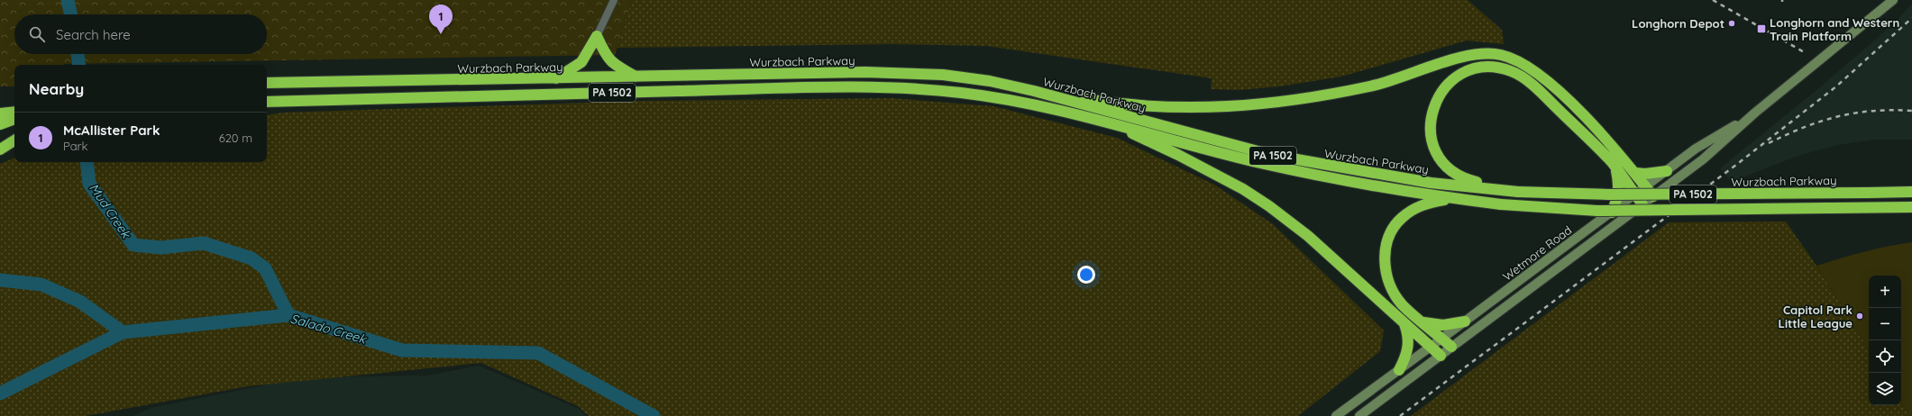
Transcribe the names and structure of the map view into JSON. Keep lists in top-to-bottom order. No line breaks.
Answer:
{"streets":{"highway":["Wurzbach Parkway","PA 1502"],"main road":["Wetmore Road"]},"water":["Mud Creek","Salado Creek"],"places":{"other":["Longhorn Depot","Capitol Park Little League"],"transit":["Longhorn and Western Train Platform"]},"page":{"pins":"1","search":"Search here","heading":"Nearby","list":[{"mark":"1","name":"McAllister Park","note":"Park","value":"620 m"}],"map_buttons":["+","−"]}}
